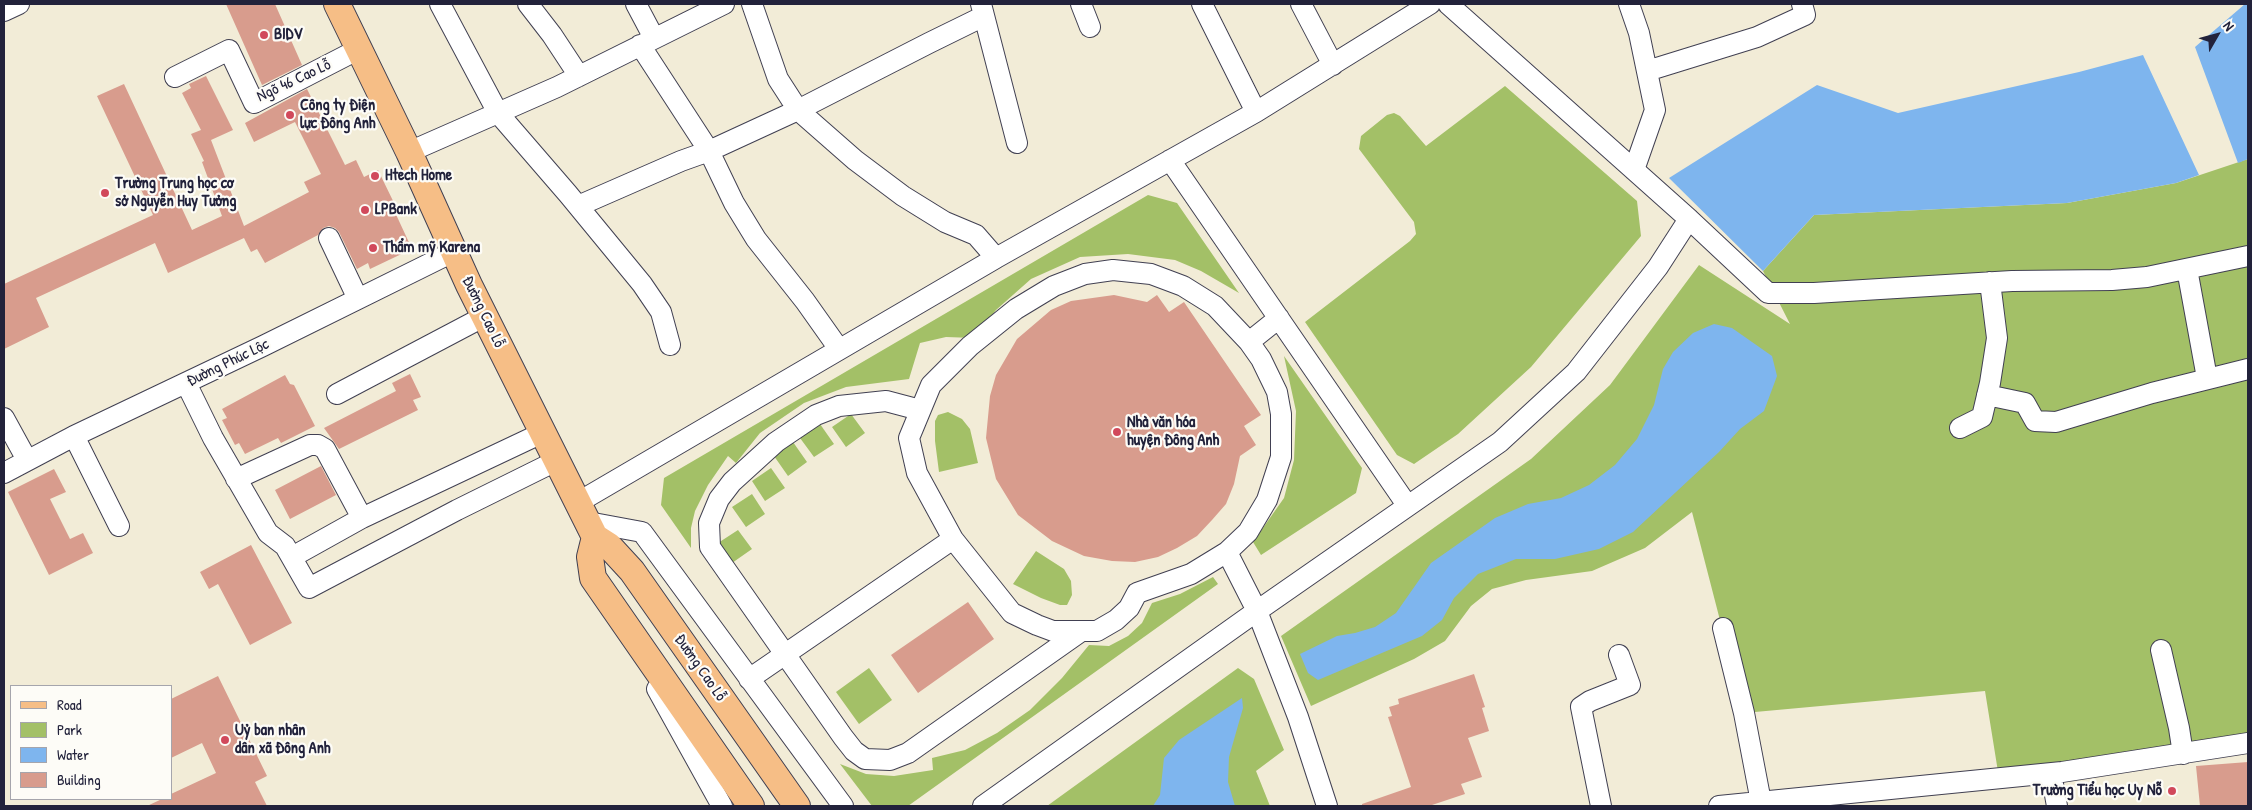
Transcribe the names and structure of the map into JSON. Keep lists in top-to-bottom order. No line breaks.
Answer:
{"streets":{"main road":["Đường Cao Lỗ"],"street":["Ngõ 46 Cao Lỗ","Đường Phúc Lộc"]},"crossings":[["Ngõ 46 Cao Lỗ","Đường Cao Lỗ"],["Đường Cao Lỗ","Đường Phúc Lộc"]],"places":["BIDV","Công ty Điện lực Đông Anh","Htech Home","Trường Trung học cơ sở Nguyễn Huy Tưởng","LPBank","Thẩm mỹ Karena","Nhà văn hóa huyện Đông Anh","Uỷ ban nhân dân xã Đông Anh","Trường Tiểu học Uy Nỗ"],"legend":["Road","Park","Water","Building"],"north":"top right"}
